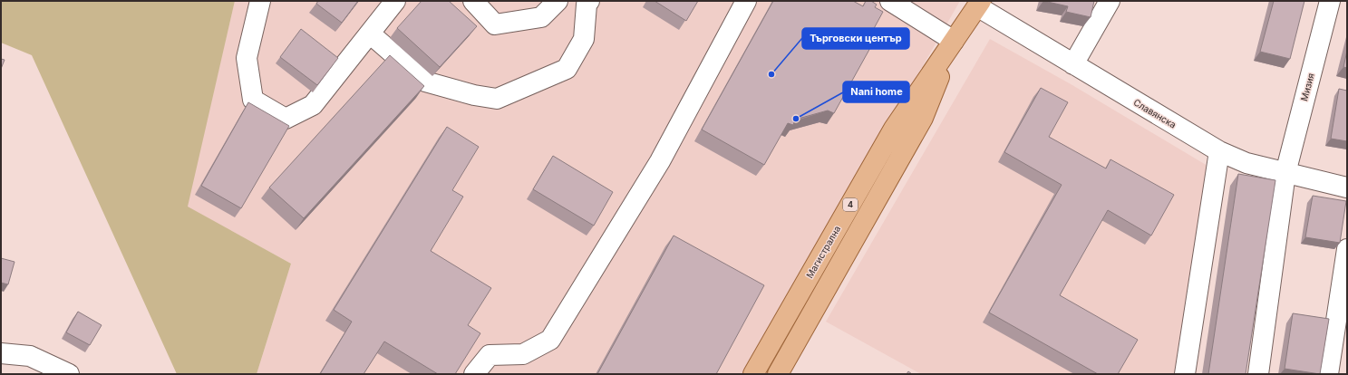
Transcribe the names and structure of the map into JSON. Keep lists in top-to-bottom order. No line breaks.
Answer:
{"streets":{"main road":["4","Магистрална"],"street":["Мизия","Славянска"]},"crossings":[["Мизия","Славянска"],["Славянска","Магистрална"]],"places":["Търговски център","Nani home"]}
